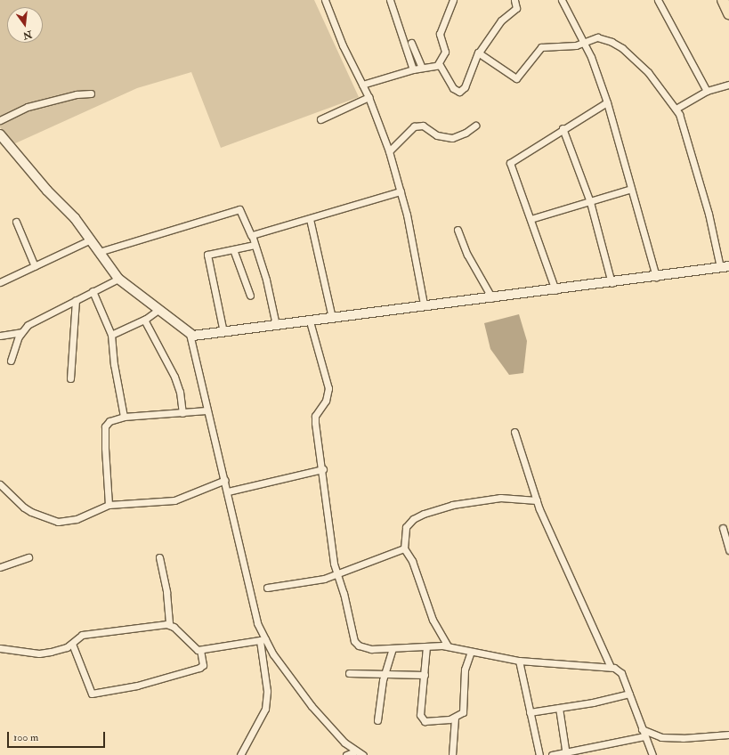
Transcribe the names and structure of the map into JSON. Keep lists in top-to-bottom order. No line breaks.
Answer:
{"scale_bar":"100 m","north":"bottom"}
